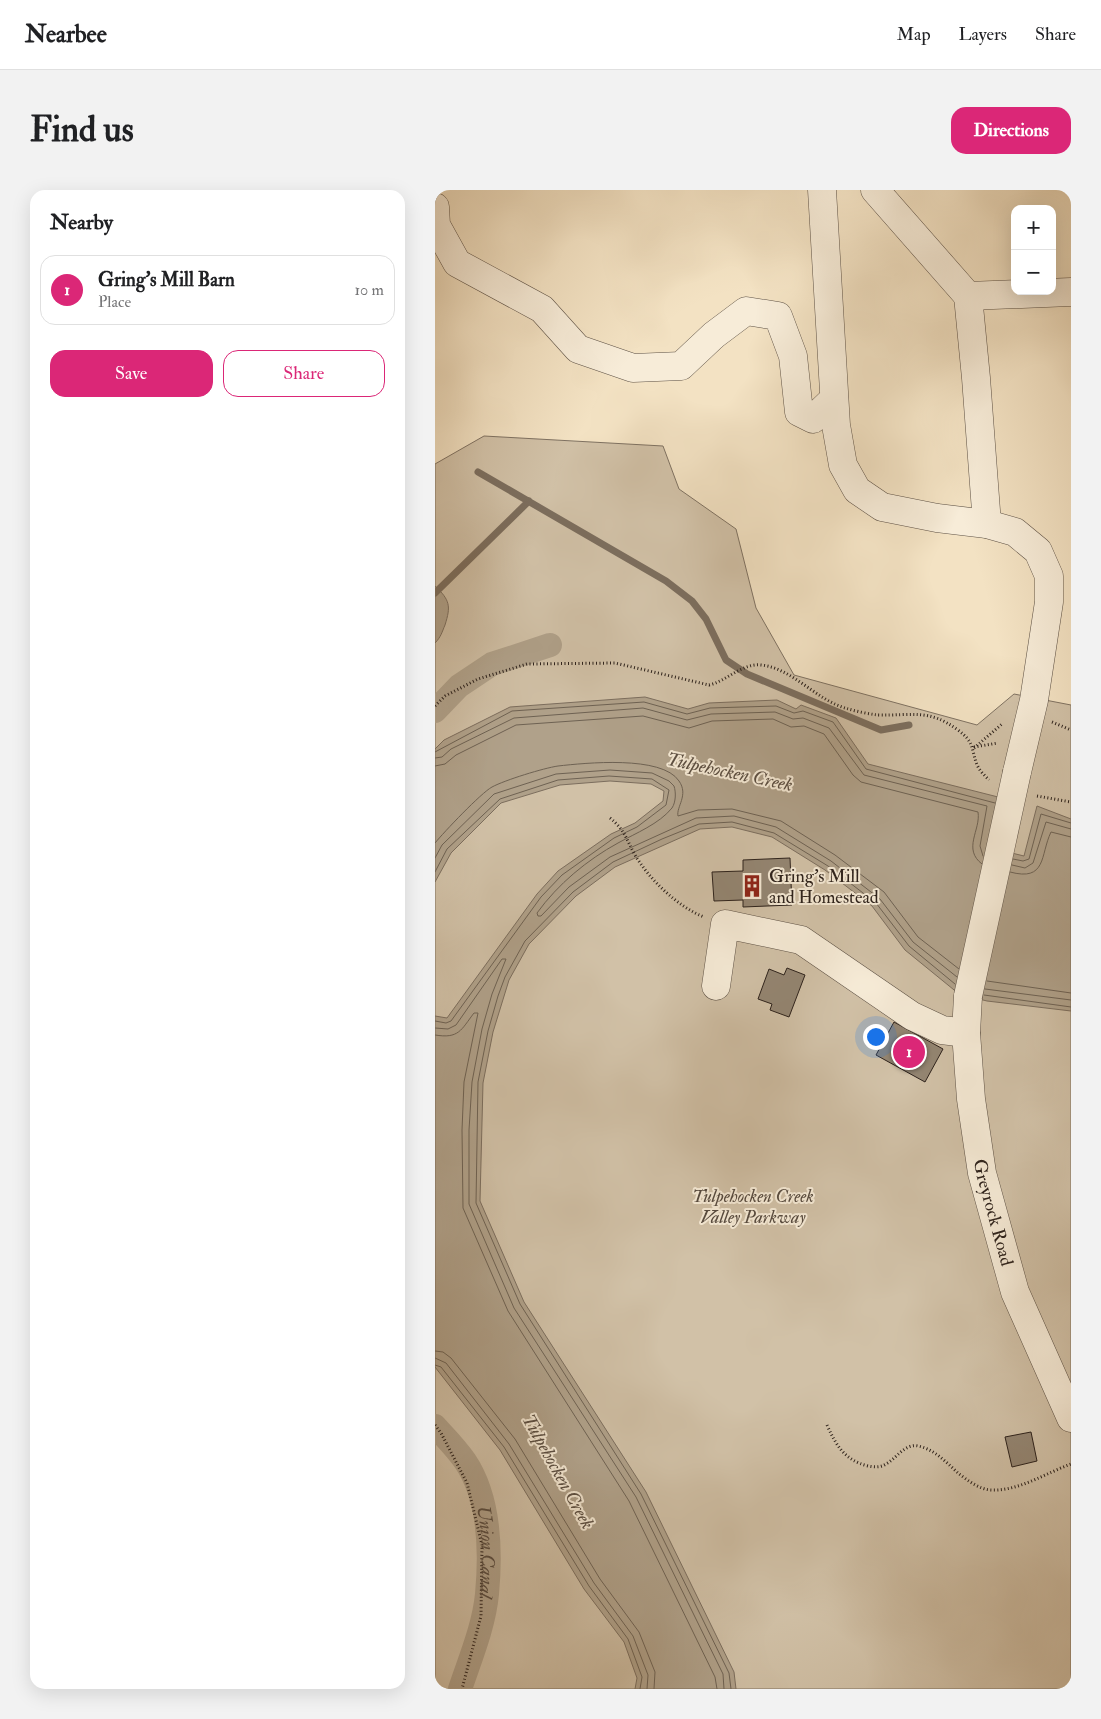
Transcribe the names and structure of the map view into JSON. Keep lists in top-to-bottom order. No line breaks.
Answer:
{"streets":{"lane":["Greyrock Road"]},"water":["Tulpehocken Creek","Union Canal"],"parks":["Tulpehocken Creek Valley Parkway"],"places":{"building":["Gring's Mill and Homestead"]},"page":{"header":"Nearbee","nav":["Map","Layers","Share"],"buttons":["Directions",["Save","Share"]],"title":"Find us","heading":"Nearby","map_buttons":["+","−"],"list":[{"mark":"1","name":"Gring's Mill Barn","note":"Place","value":"10 m"}],"pins":"1"}}
